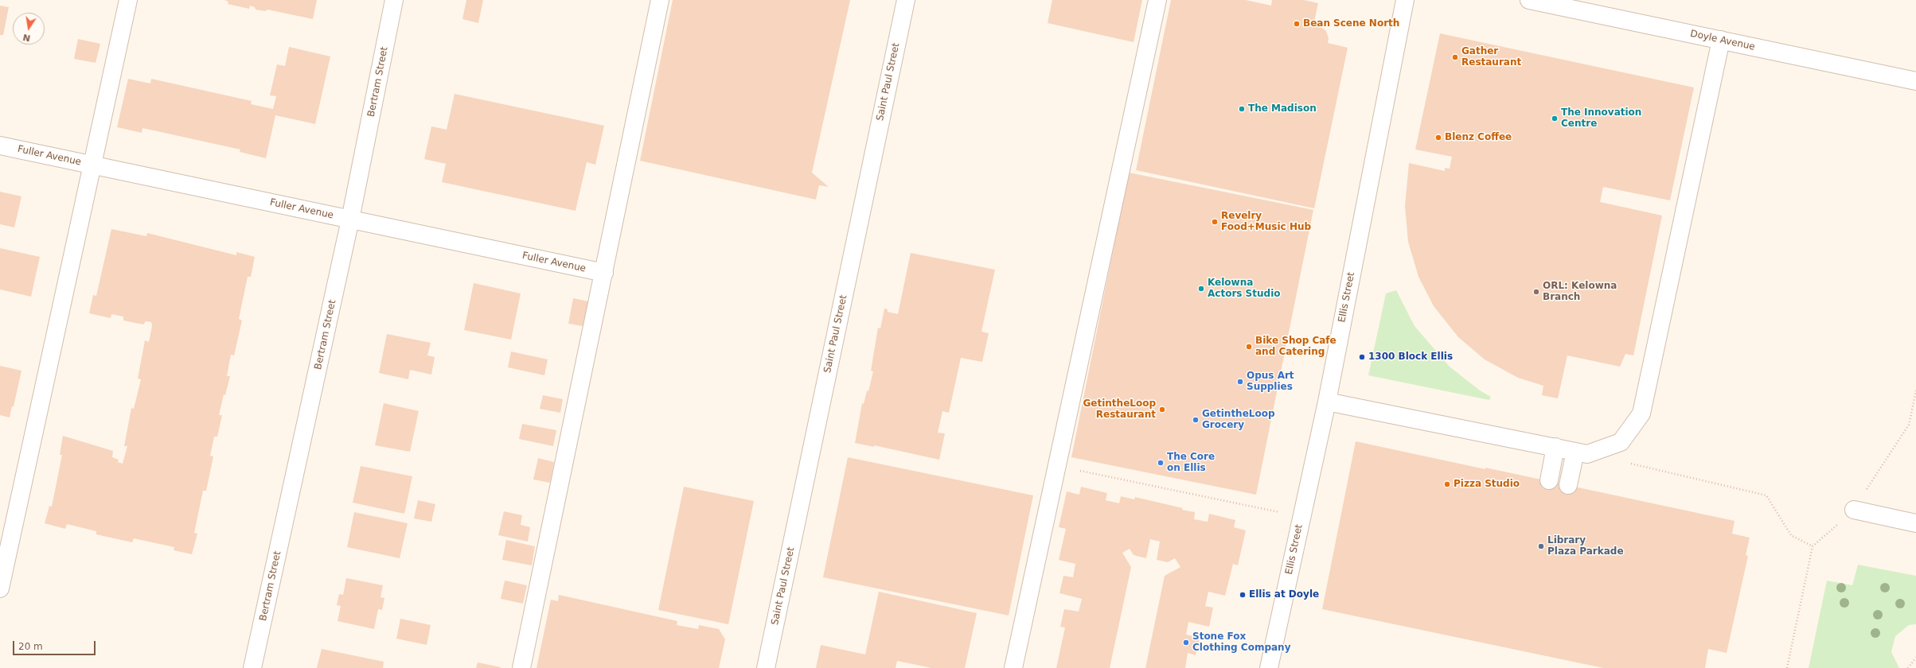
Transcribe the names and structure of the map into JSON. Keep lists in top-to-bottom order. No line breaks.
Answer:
{"streets":{"street":["Doyle Avenue","Bertram Street","Saint Paul Street","Fuller Avenue","Ellis Street"]},"crossings":[["Bertram Street","Fuller Avenue"]],"places":["Bean Scene North","Gather Restaurant","The Madison","The Innovation Centre","Blenz Coffee","Revelry Food+Music Hub","Kelowna Actors Studio","ORL: Kelowna Branch","Bike Shop Cafe and Catering","1300 Block Ellis","Opus Art Supplies","GetintheLoop Restaurant","GetintheLoop Grocery","The Core on Ellis","Pizza Studio","Library Plaza Parkade","Ellis at Doyle","Stone Fox Clothing Company"],"scale_bar":"20 m","north":"bottom"}
